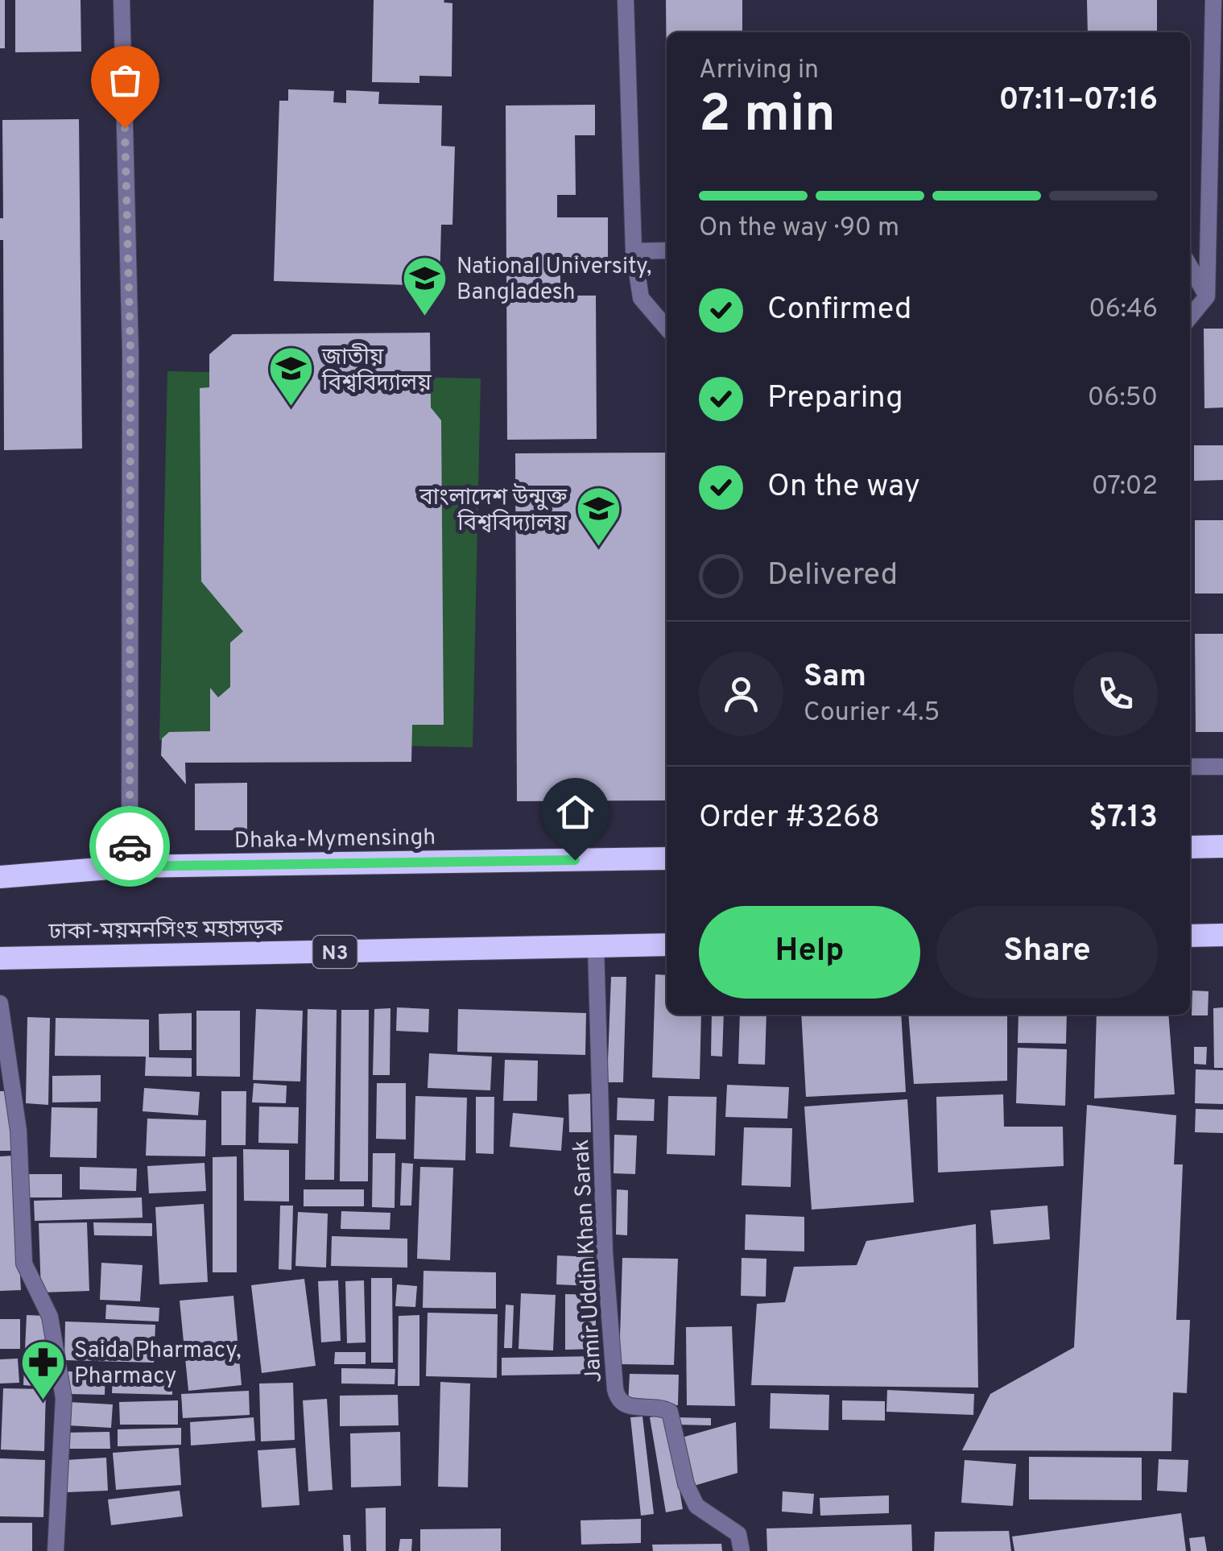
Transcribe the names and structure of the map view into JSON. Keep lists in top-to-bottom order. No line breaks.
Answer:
{"streets":{"highway":["Dhaka-Mymensingh","ঢাকা-ময়মনসিংহ মহাসড়ক","N3"],"street":["Jamir Uddin Khan Sarak"]},"crossings":[["ঢাকা-ময়মনসিংহ মহাসড়ক","Jamir Uddin Khan Sarak"]],"places":{"school or university":["National University, Bangladesh","জাতীয় বিশ্ববিদ্যালয়","বাংলাদেশ উন্মুক্ত বিশ্ববিদ্যালয়"],"pharmacy":["Saida Pharmacy, Pharmacy"]},"page":{"heading":["2 min","Arriving in","07:11–07:16"],"panel":["Sam","Courier · 4.5","Order #3268","$7.13"],"bar":"On the way · 90 m","list":[["Confirmed","06:46"],["Preparing","06:50"],["On the way","07:02"],"Delivered"],"buttons":["Help","Share"]}}
